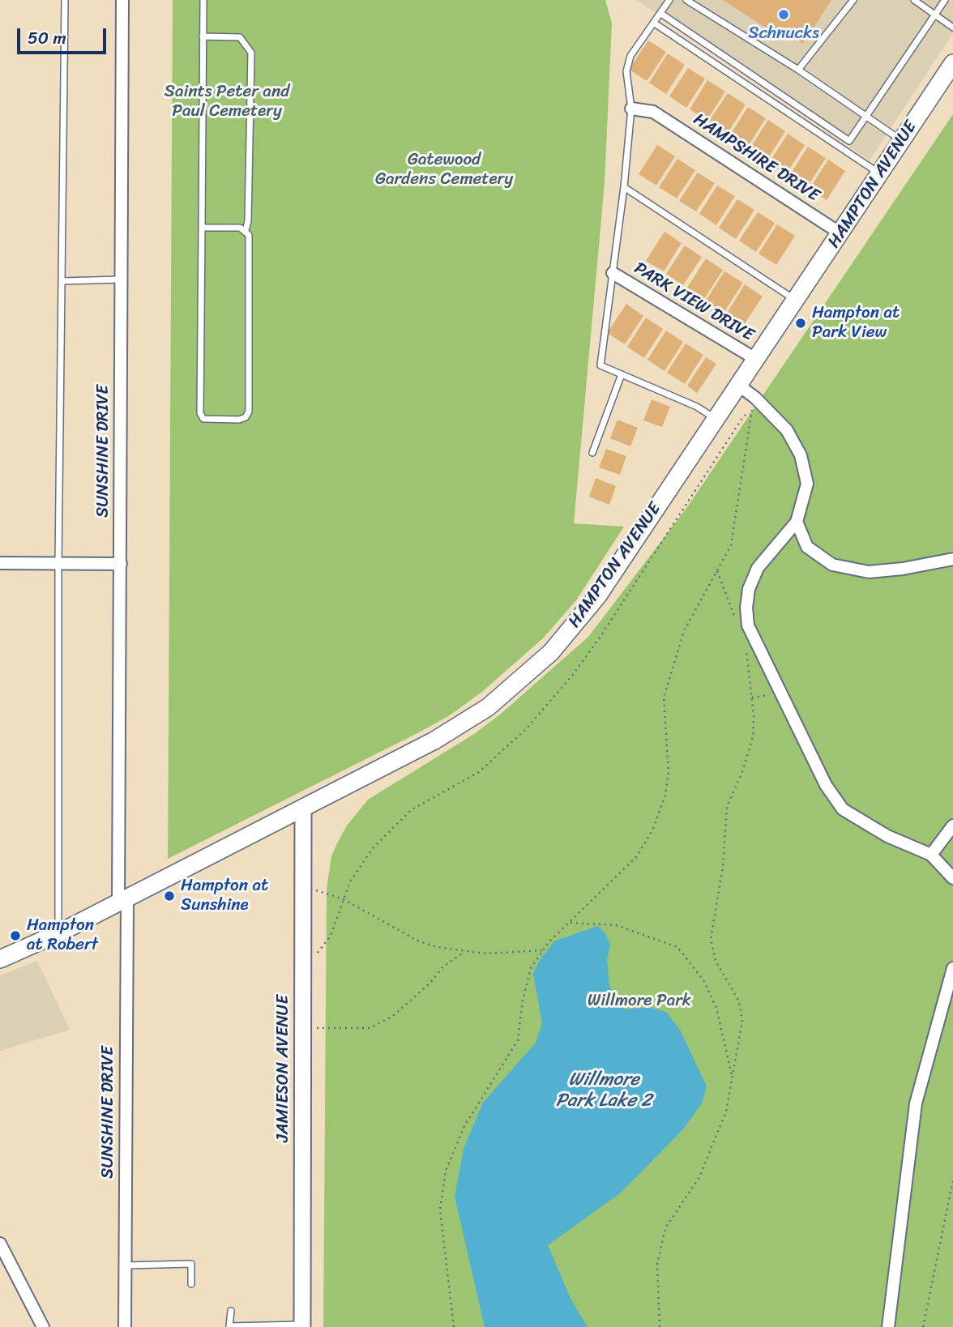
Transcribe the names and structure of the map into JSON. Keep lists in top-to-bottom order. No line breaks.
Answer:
{"streets":{"main road":["HAMPTON AVENUE","JAMIESON AVENUE"],"street":["HAMPSHIRE DRIVE","PARK VIEW DRIVE","SUNSHINE DRIVE"]},"crossings":[["HAMPSHIRE DRIVE","HAMPTON AVENUE"],["HAMPTON AVENUE","PARK VIEW DRIVE"],["HAMPTON AVENUE","SUNSHINE DRIVE"],["HAMPTON AVENUE","JAMIESON AVENUE"]],"water":["Willmore Park Lake 2"],"parks":["Saints Peter and Paul Cemetery","Gatewood Gardens Cemetery","Willmore Park"],"places":["Schnucks","Hampton at Park View","Hampton at Sunshine","Hampton at Robert"],"scale_bar":"50 m"}
